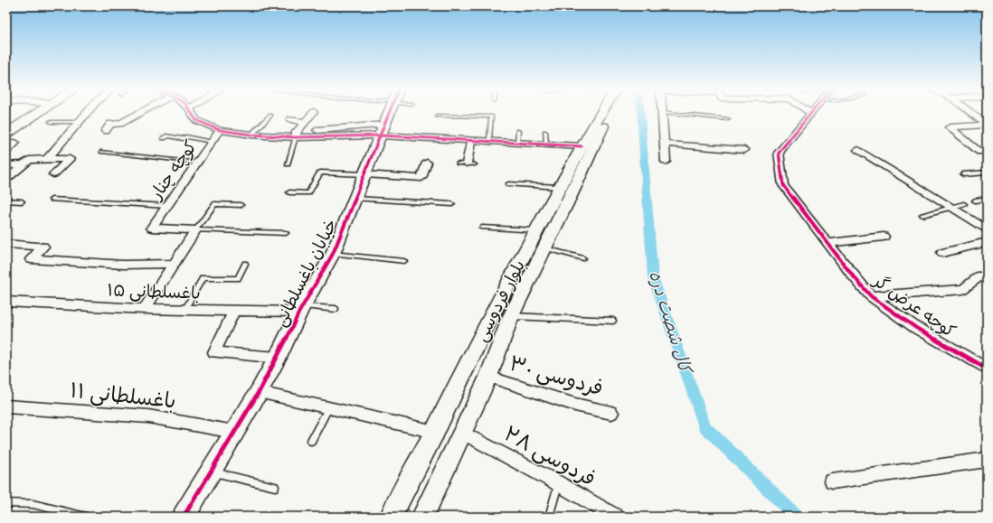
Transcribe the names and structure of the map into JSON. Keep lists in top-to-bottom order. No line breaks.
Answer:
{"streets":{"main road":["خیابان باغسلطانی","بلوار فردوسی"],"street":["کوچه چنار","باغسلطانی ۱۵","کوچه عرض گر","فردوسی ۳۰","باغسلطانی ۱۱","فردوسی ۲۸"]},"crossings":[["خیابان باغسلطانی","باغسلطانی ۱۵"],["خیابان باغسلطانی","باغسلطانی ۱۱"],["بلوار فردوسی","فردوسی ۳۰"],["بلوار فردوسی","فردوسی ۲۸"]],"water":["کال شصت دره"]}
